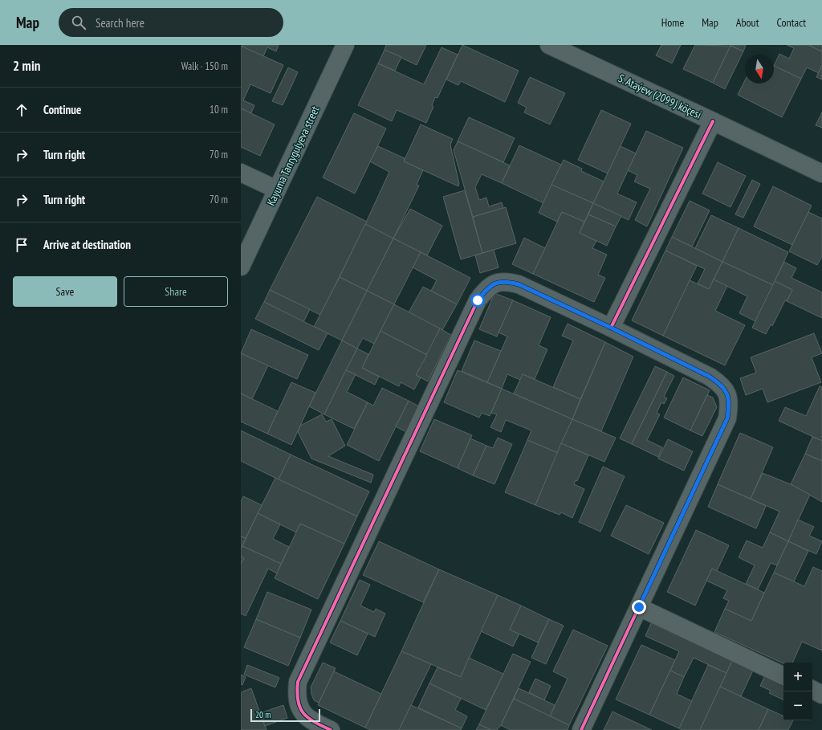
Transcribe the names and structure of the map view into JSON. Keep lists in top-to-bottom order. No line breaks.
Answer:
{"streets":{"street":["S. Ataýew (2099) köçesi","Kayuma Tanrygulyeva street"]},"scale_bar":"20 m","north":"bottom","page":{"header":"Map","search":"Search here","nav":["Home","Map","About","Contact"],"heading":["2 min","Walk · 150 m"],"list":[["Continue","10 m"],["Turn right","70 m"],["Turn right","70 m"],"Arrive at destination"],"buttons":["Save","Share"],"map_buttons":["+","−"],"scale":"20 m"}}
